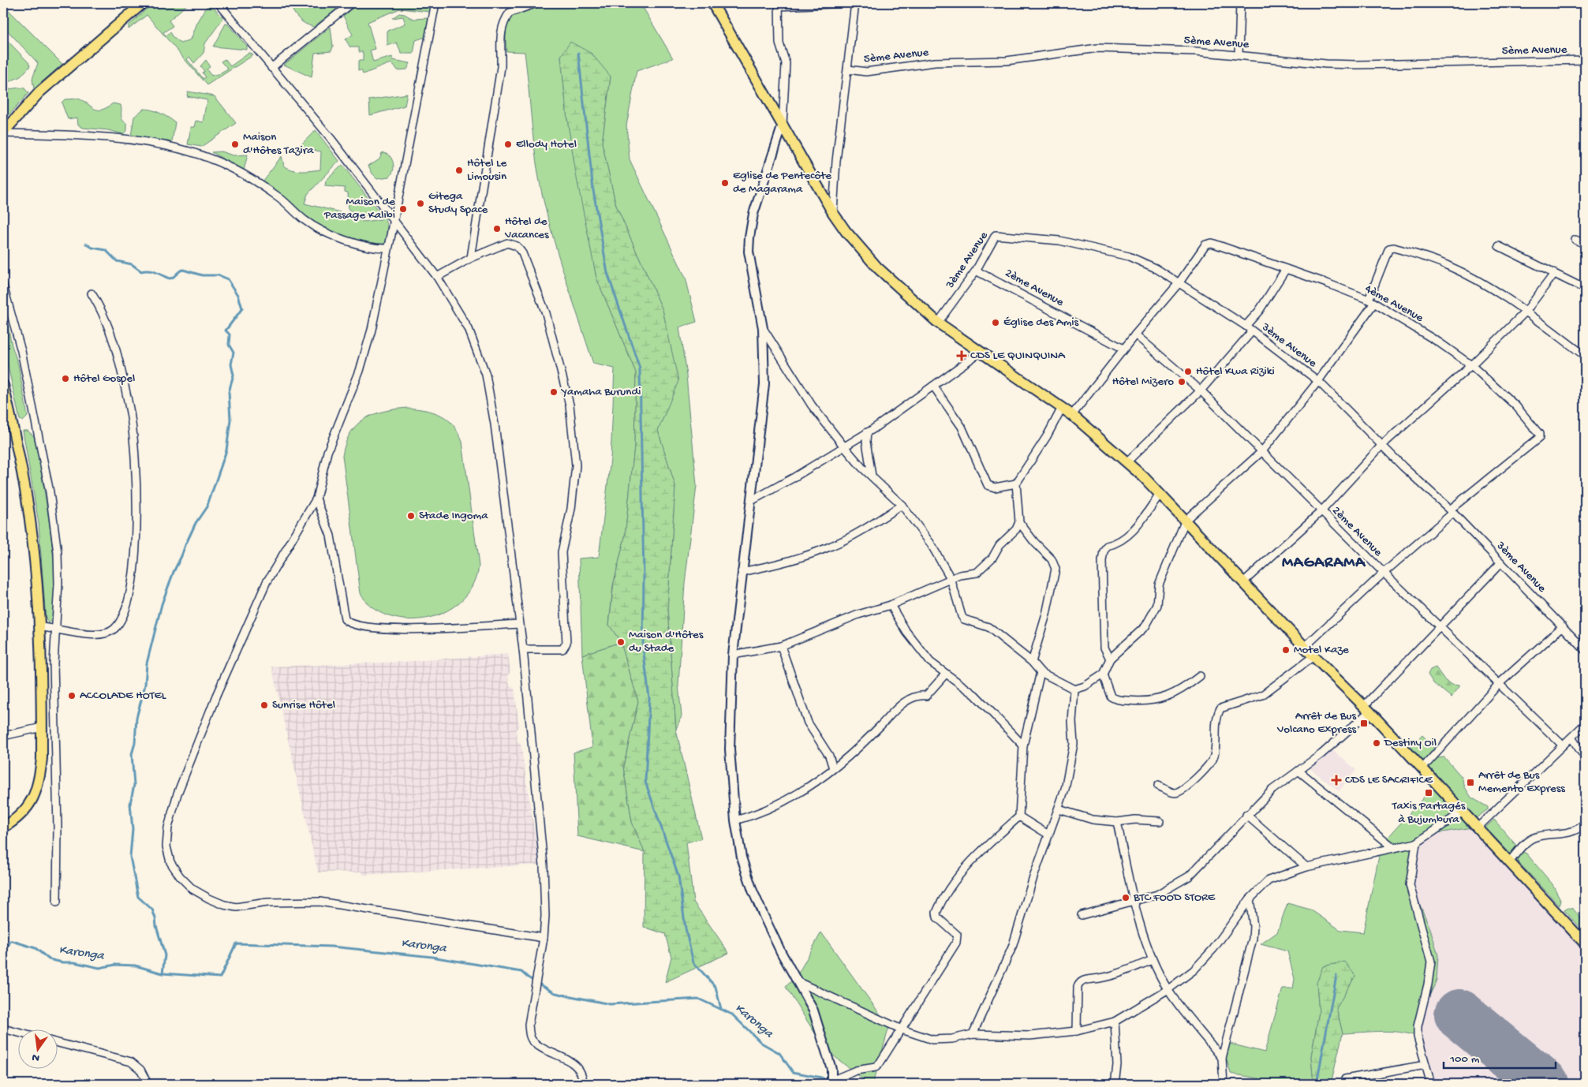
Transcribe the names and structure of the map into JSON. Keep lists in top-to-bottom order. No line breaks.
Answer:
{"streets":{"street":["5ème Avenue","3ème Avenue","2ème Avenue","4ème Avenue"]},"crossings":[["3ème Avenue","2ème Avenue"],["3ème Avenue","4ème Avenue"]],"districts":["MAGARAMA"],"water":["Karonga"],"places":{"other":["Maison d'Hôtes Tazira","Ellody Hotel","Hôtel Le Limousin","Eglise de Pentecôte de Magarama","Gitega Study Space","Maison de Passage Kalibi","Hôtel de Vacances","Église des Amis","Hôtel Kwa Riziki","Hôtel Gospel","Hôtel Mizero","Yamaha Burundi","Stade Ingoma","Maison d'Hôtes du Stade","Motel Kaze","ACCOLADE HOTEL","Sunrise Hôtel","Destiny Oil","BTC FOOD STORE"],"health":["CDS LE QUINQUINA","CDS LE SACRIFICE"],"transit":["Arrêt de Bus Volcano Express","Arrêt de Bus Memento Express","Taxis Partagés à Bujumbura"]},"scale_bar":"100 m","north":"bottom"}
